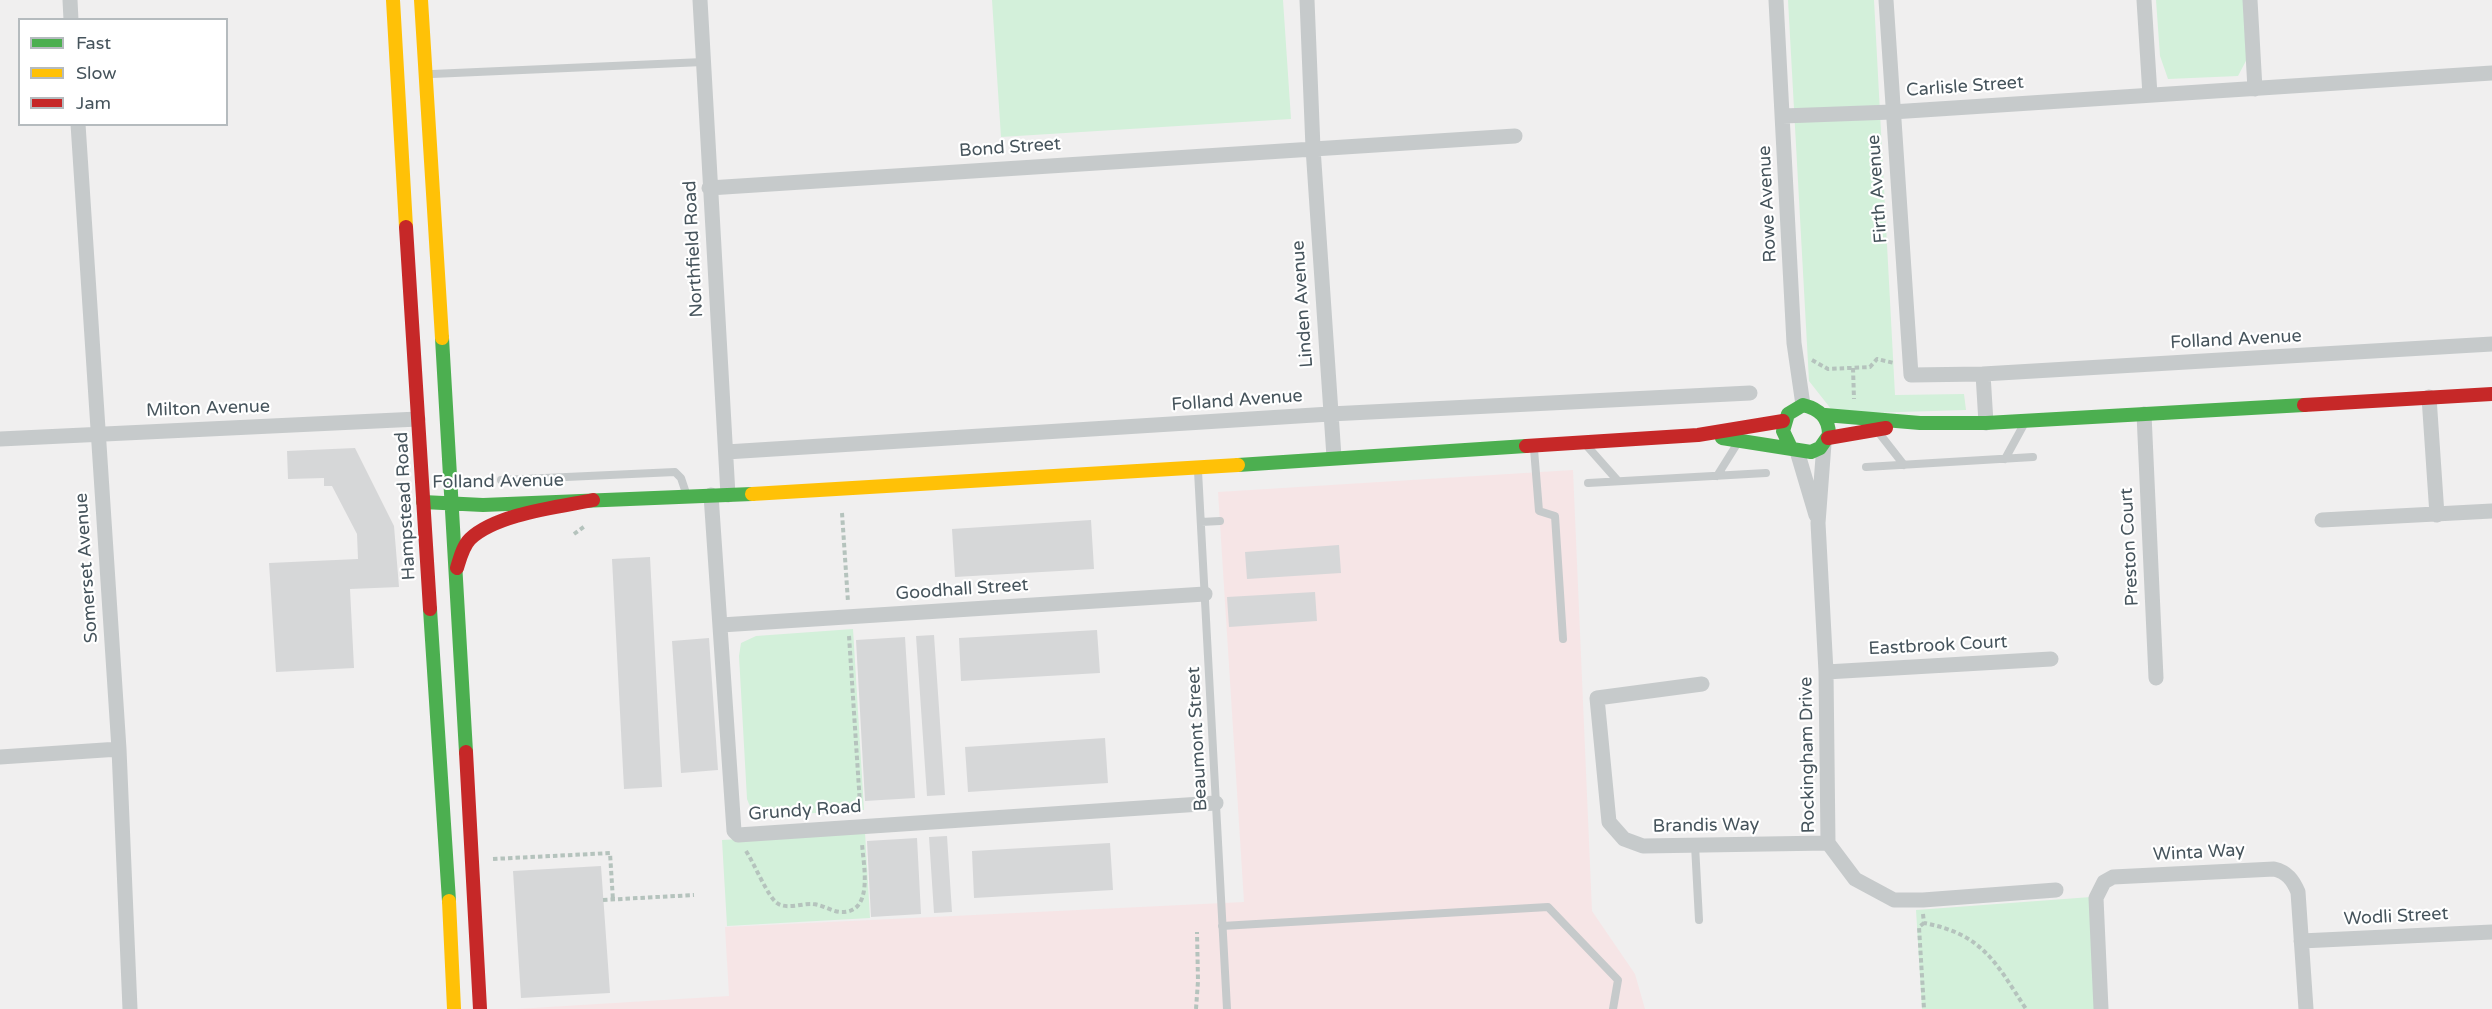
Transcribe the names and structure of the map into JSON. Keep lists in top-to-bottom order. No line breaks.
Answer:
{"streets":{"main road":["Folland Avenue","Hampstead Road"],"street":["Carlisle Street","Bond Street","Firth Avenue","Rowe Avenue","Northfield Road","Linden Avenue","Milton Avenue","Preston Court","Somerset Avenue","Goodhall Street","Eastbrook Court","Rockingham Drive","Grundy Road","Brandis Way","Winta Way","Wodli Street"],"lane":["Beaumont Street"]},"crossings":[["Carlisle Street","Firth Avenue"],["Carlisle Street","Rowe Avenue"],["Bond Street","Northfield Road"],["Bond Street","Linden Avenue"],["Firth Avenue","Folland Avenue"],["Rowe Avenue","Folland Avenue"],["Rowe Avenue","Rockingham Drive"],["Northfield Road","Folland Avenue"],["Linden Avenue","Folland Avenue"],["Folland Avenue","Hampstead Road"],["Folland Avenue","Beaumont Street"],["Folland Avenue","Rockingham Drive"],["Folland Avenue","Grundy Road"],["Milton Avenue","Hampstead Road"],["Milton Avenue","Somerset Avenue"],["Goodhall Street","Beaumont Street"],["Goodhall Street","Grundy Road"],["Eastbrook Court","Rockingham Drive"],["Beaumont Street","Grundy Road"],["Rockingham Drive","Brandis Way"],["Winta Way","Wodli Street"]],"legend":["Fast","Slow","Jam"]}
